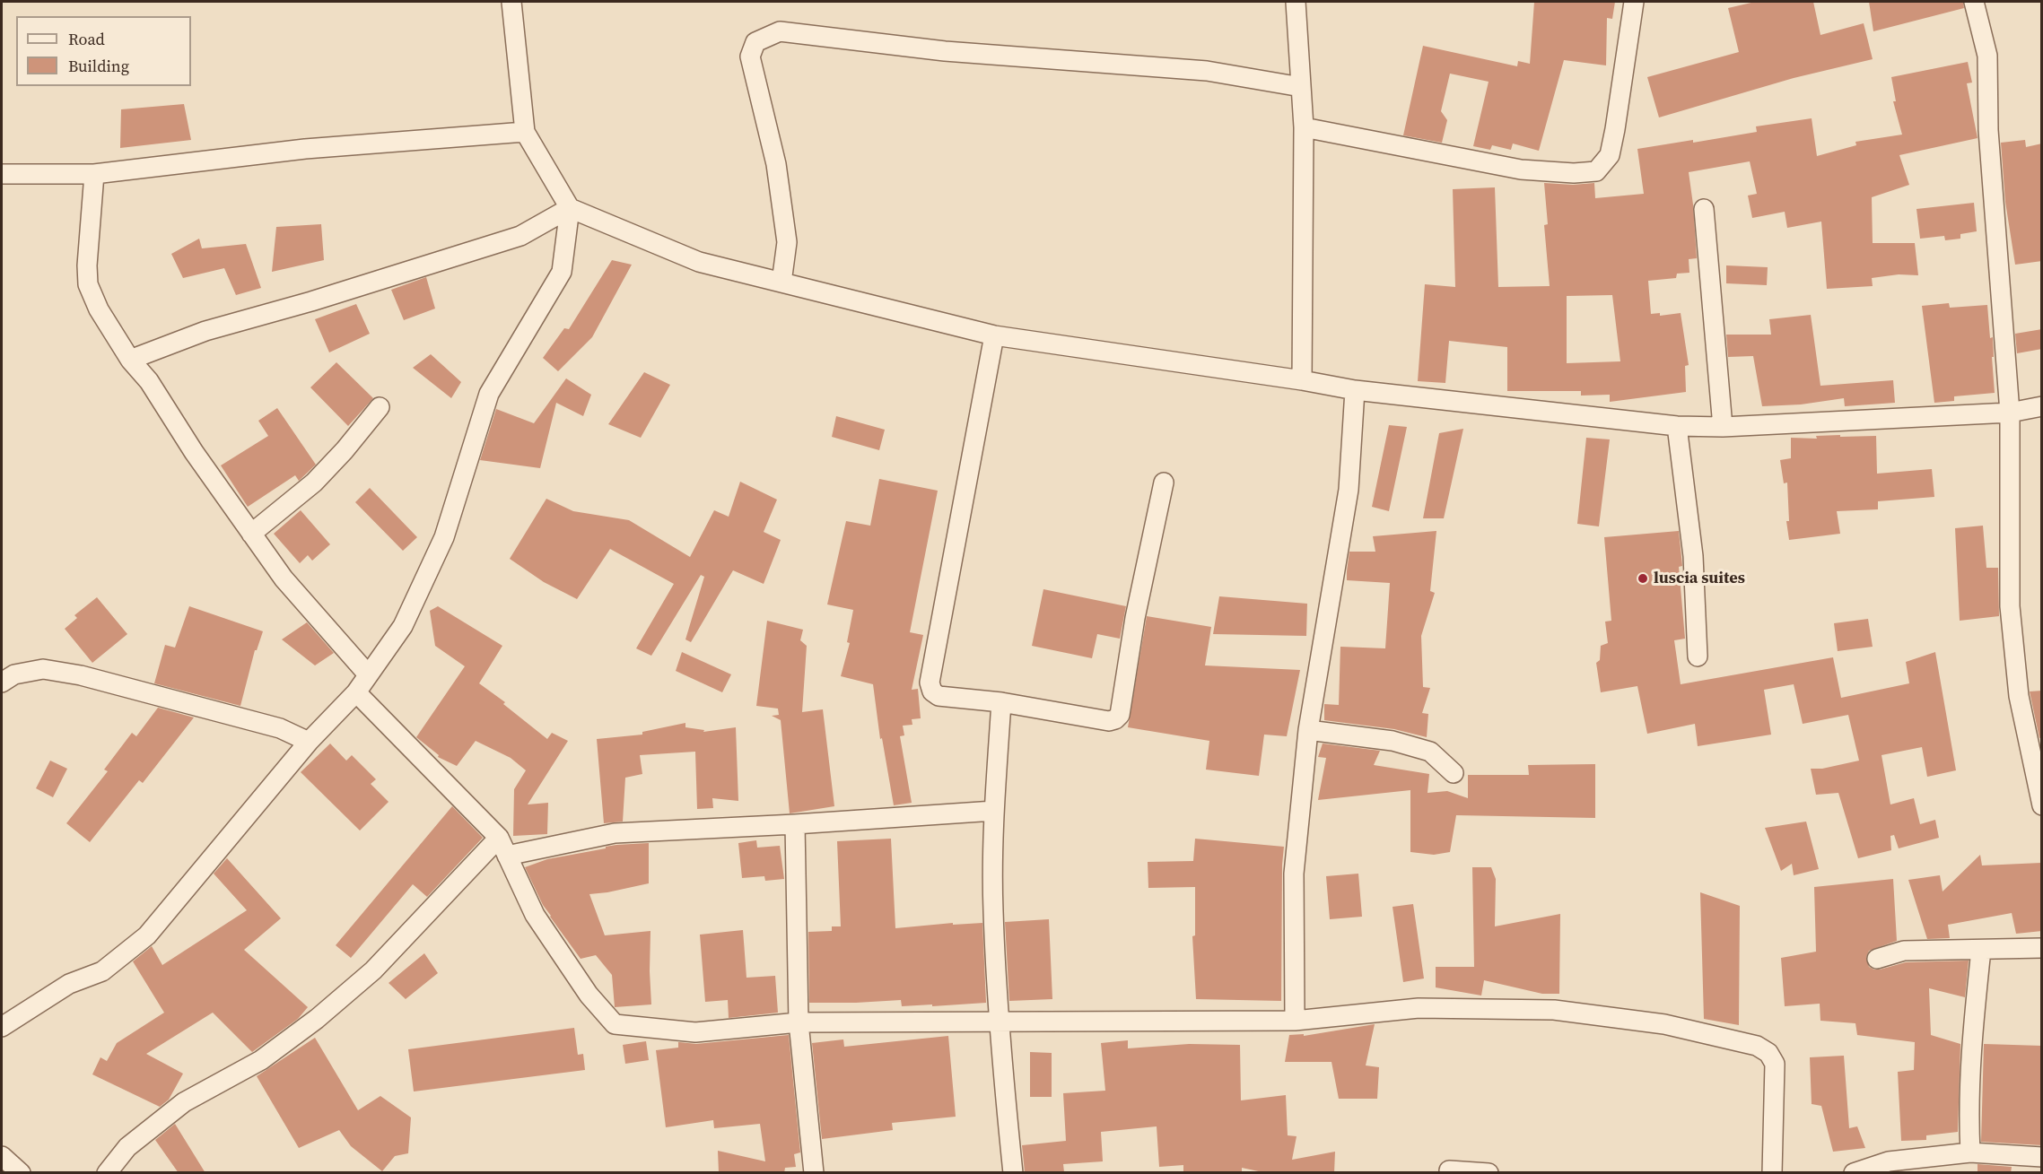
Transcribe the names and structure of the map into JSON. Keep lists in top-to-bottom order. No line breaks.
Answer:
{"places":["luscia suites"],"legend":["Road","Building"]}
